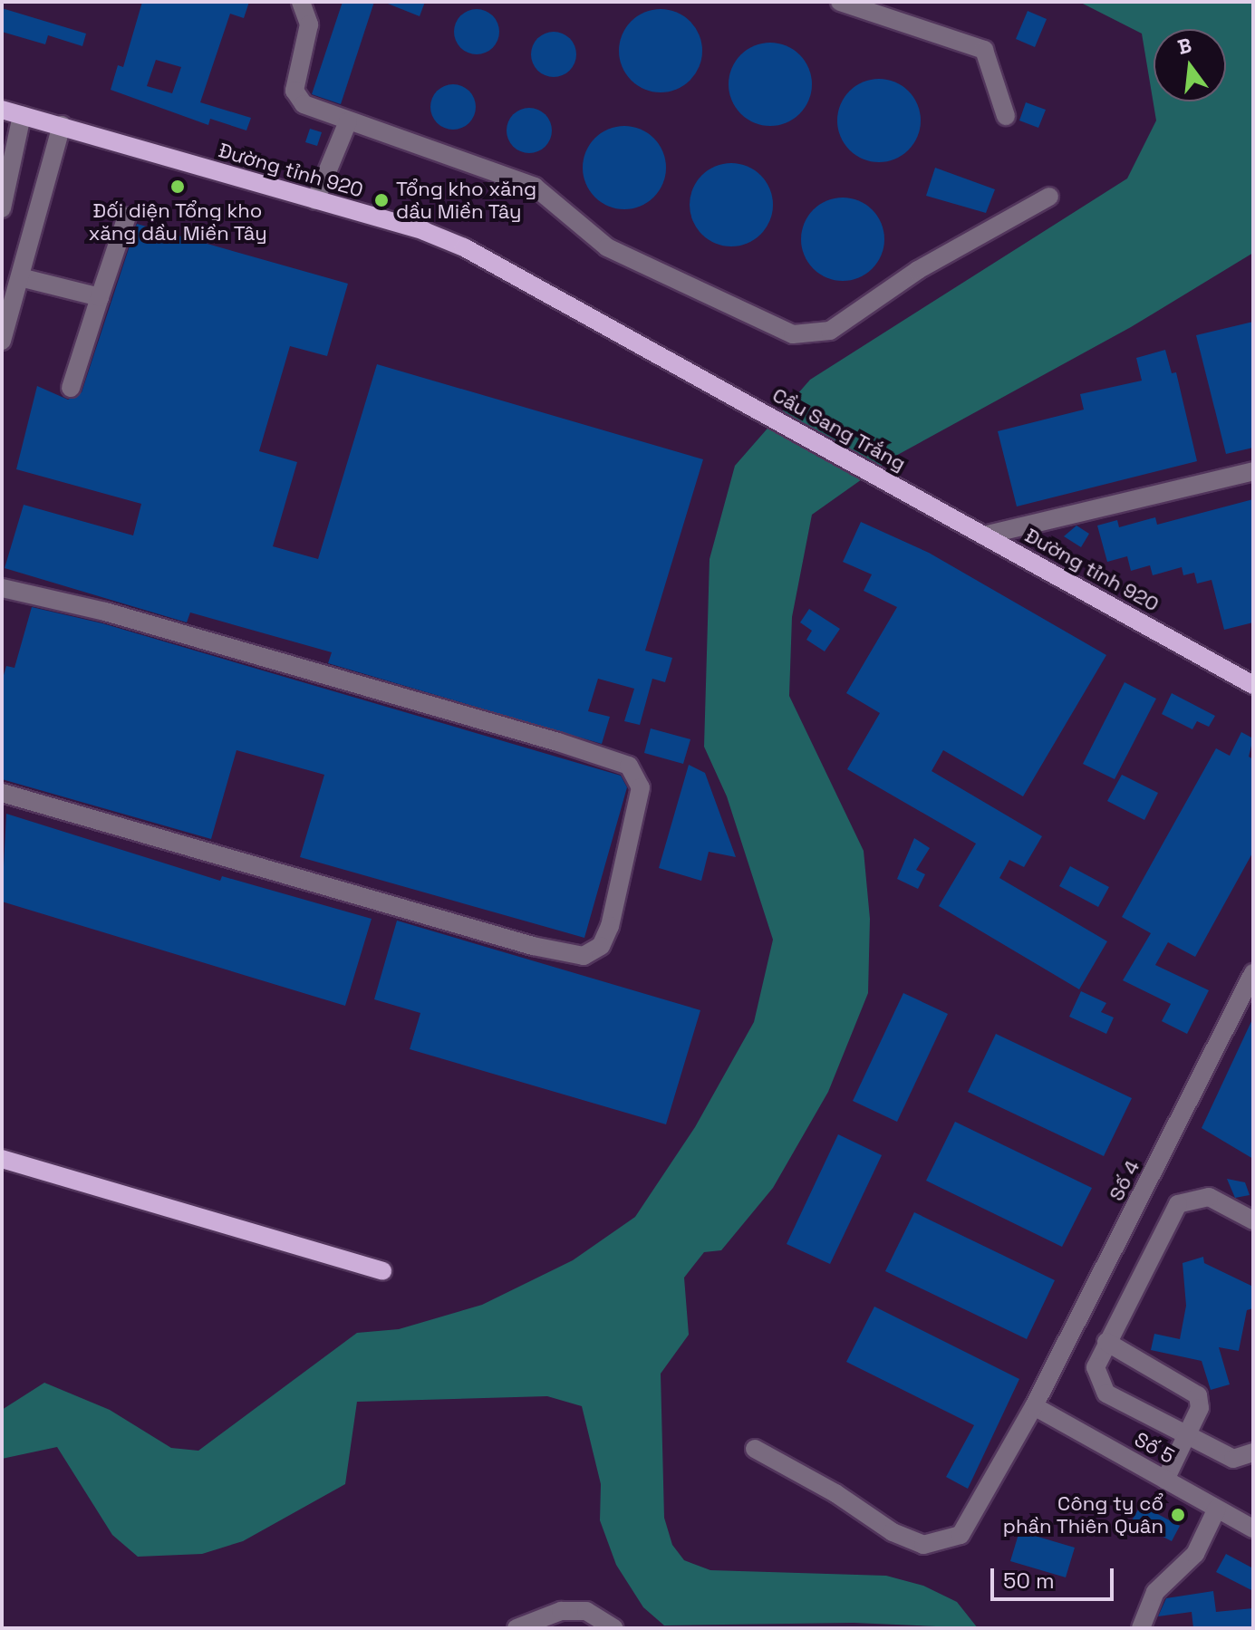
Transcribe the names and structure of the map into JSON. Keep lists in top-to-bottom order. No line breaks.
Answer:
{"streets":{"main road":["Đường tỉnh 920","Cầu Sang Trắng"],"street":["Số 4","Số 5"]},"crossings":[["Đường tỉnh 920","Cầu Sang Trắng"],["Số 4","Số 5"]],"places":["Đối diện Tổng kho xăng dầu Miền Tây","Tổng kho xăng dầu Miền Tây","Công ty cổ phần Thiên Quân"],"scale_bar":"50 m","north":"top"}
